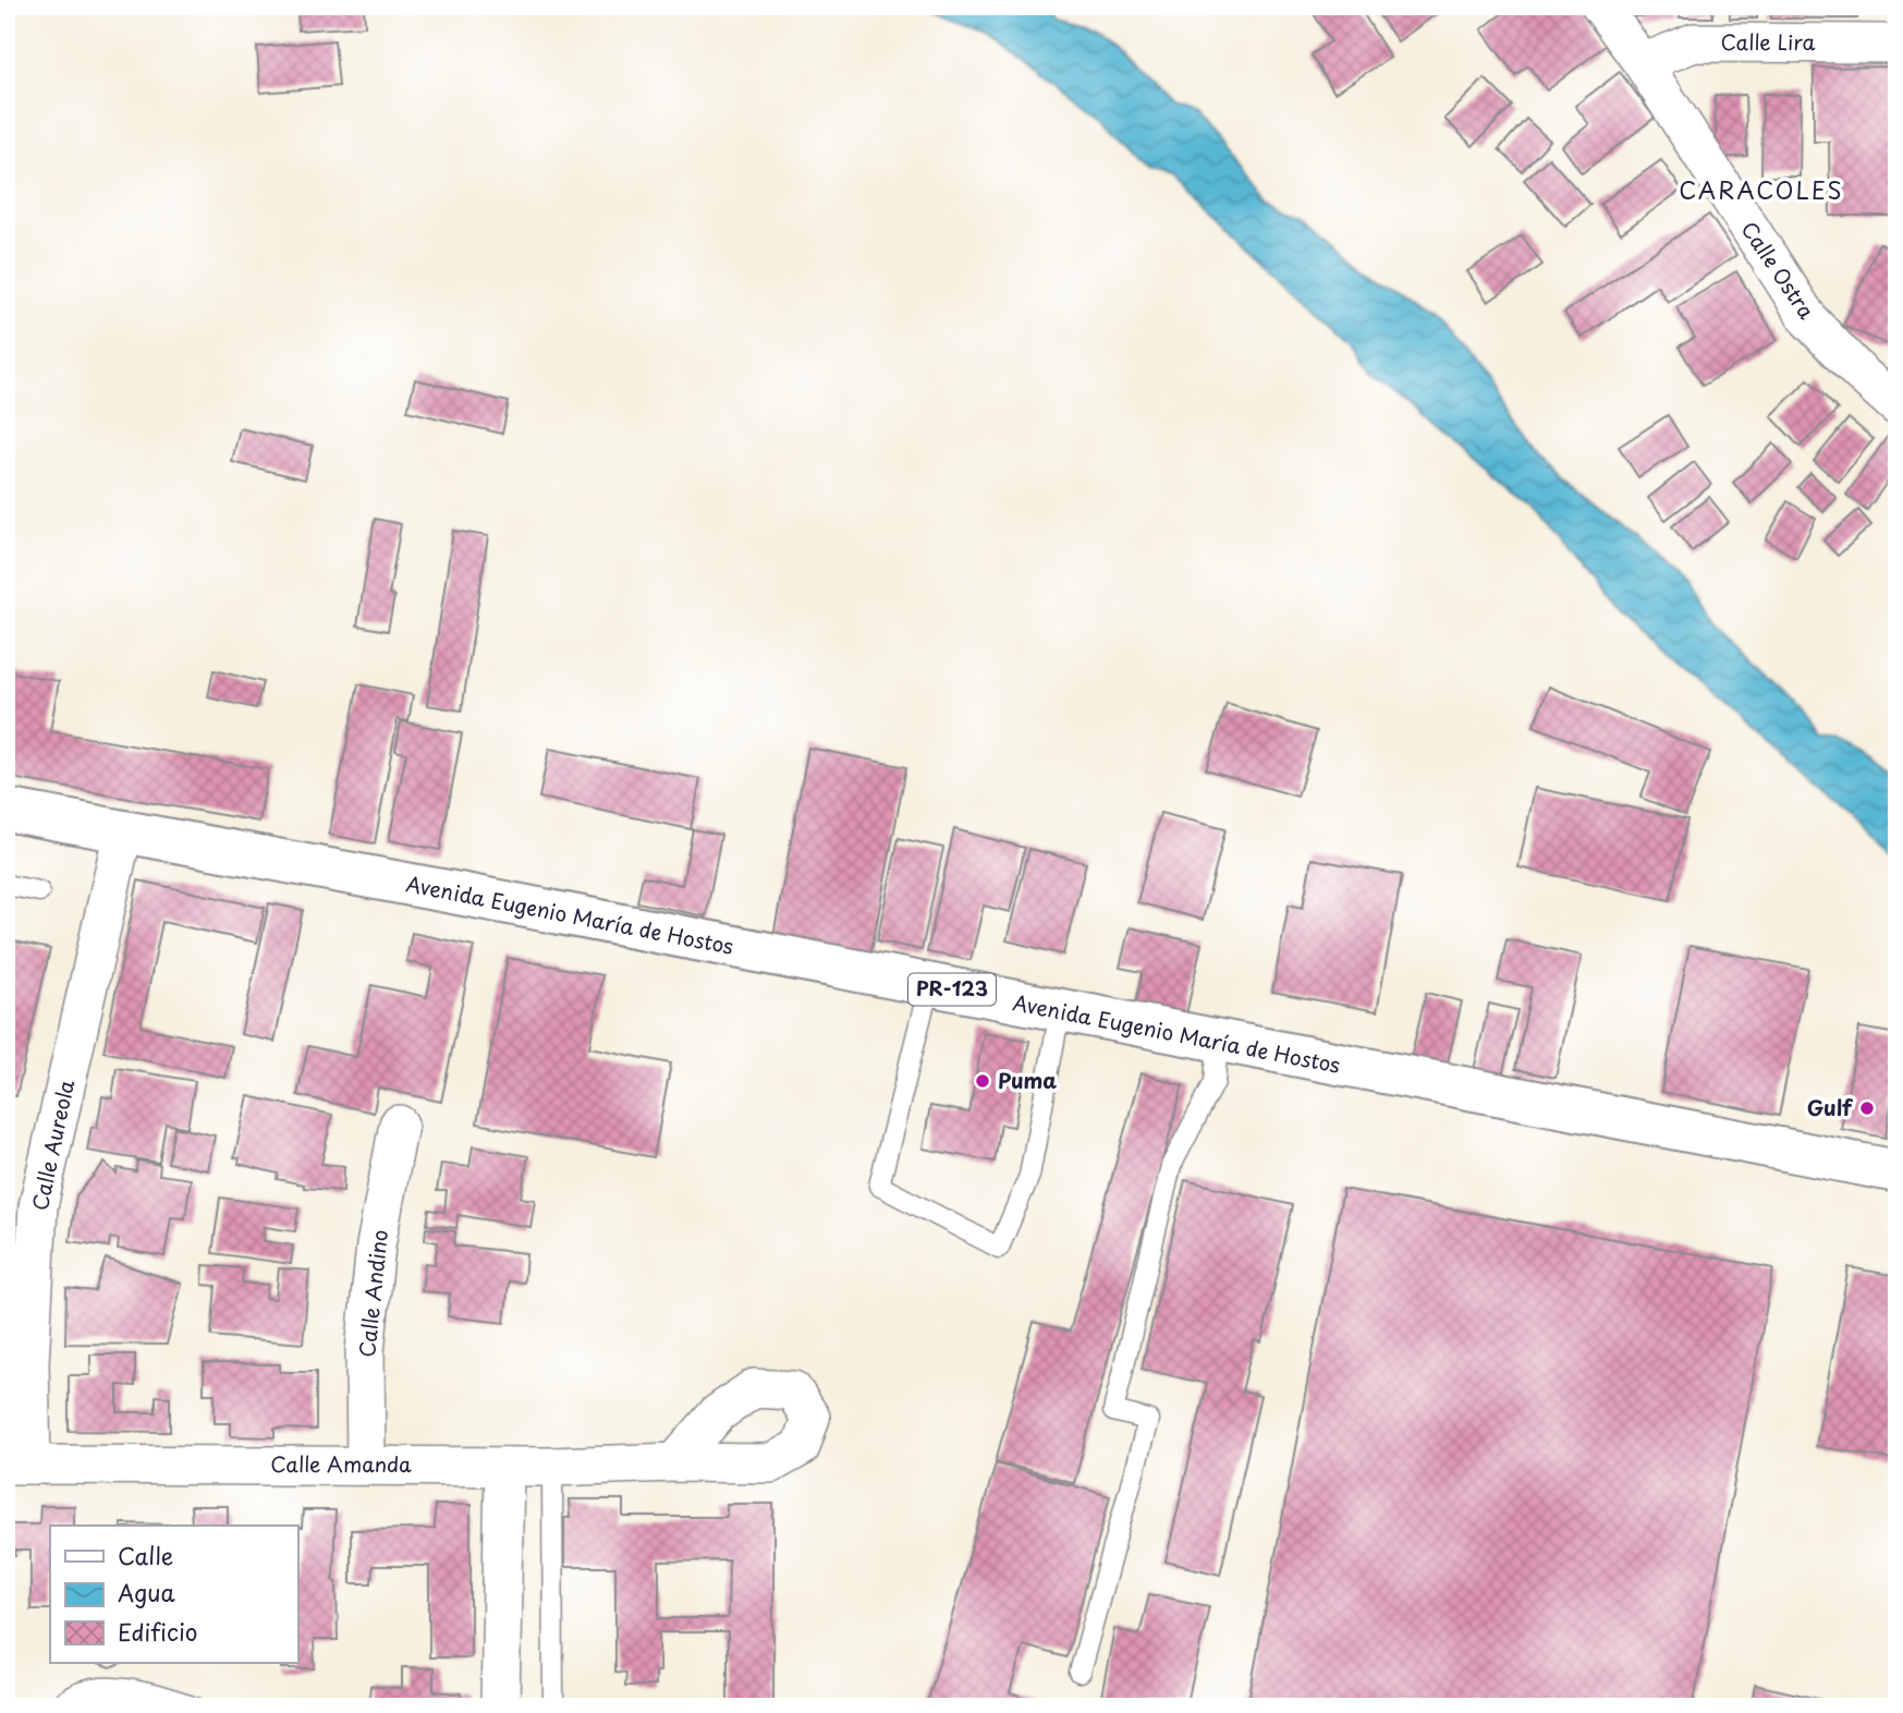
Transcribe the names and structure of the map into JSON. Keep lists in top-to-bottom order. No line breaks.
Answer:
{"streets":{"main road":["Avenida Eugenio María de Hostos","PR-123"],"street":["Calle Lira","Calle Ostra","Calle Aureola","Calle Andino","Calle Amanda"]},"crossings":[["Calle Lira","Calle Ostra"],["Avenida Eugenio María de Hostos","Calle Aureola"],["Calle Aureola","Calle Amanda"],["Calle Andino","Calle Amanda"]],"districts":["CARACOLES"],"places":["Puma","Gulf"],"legend":["Calle","Agua","Edificio"]}
